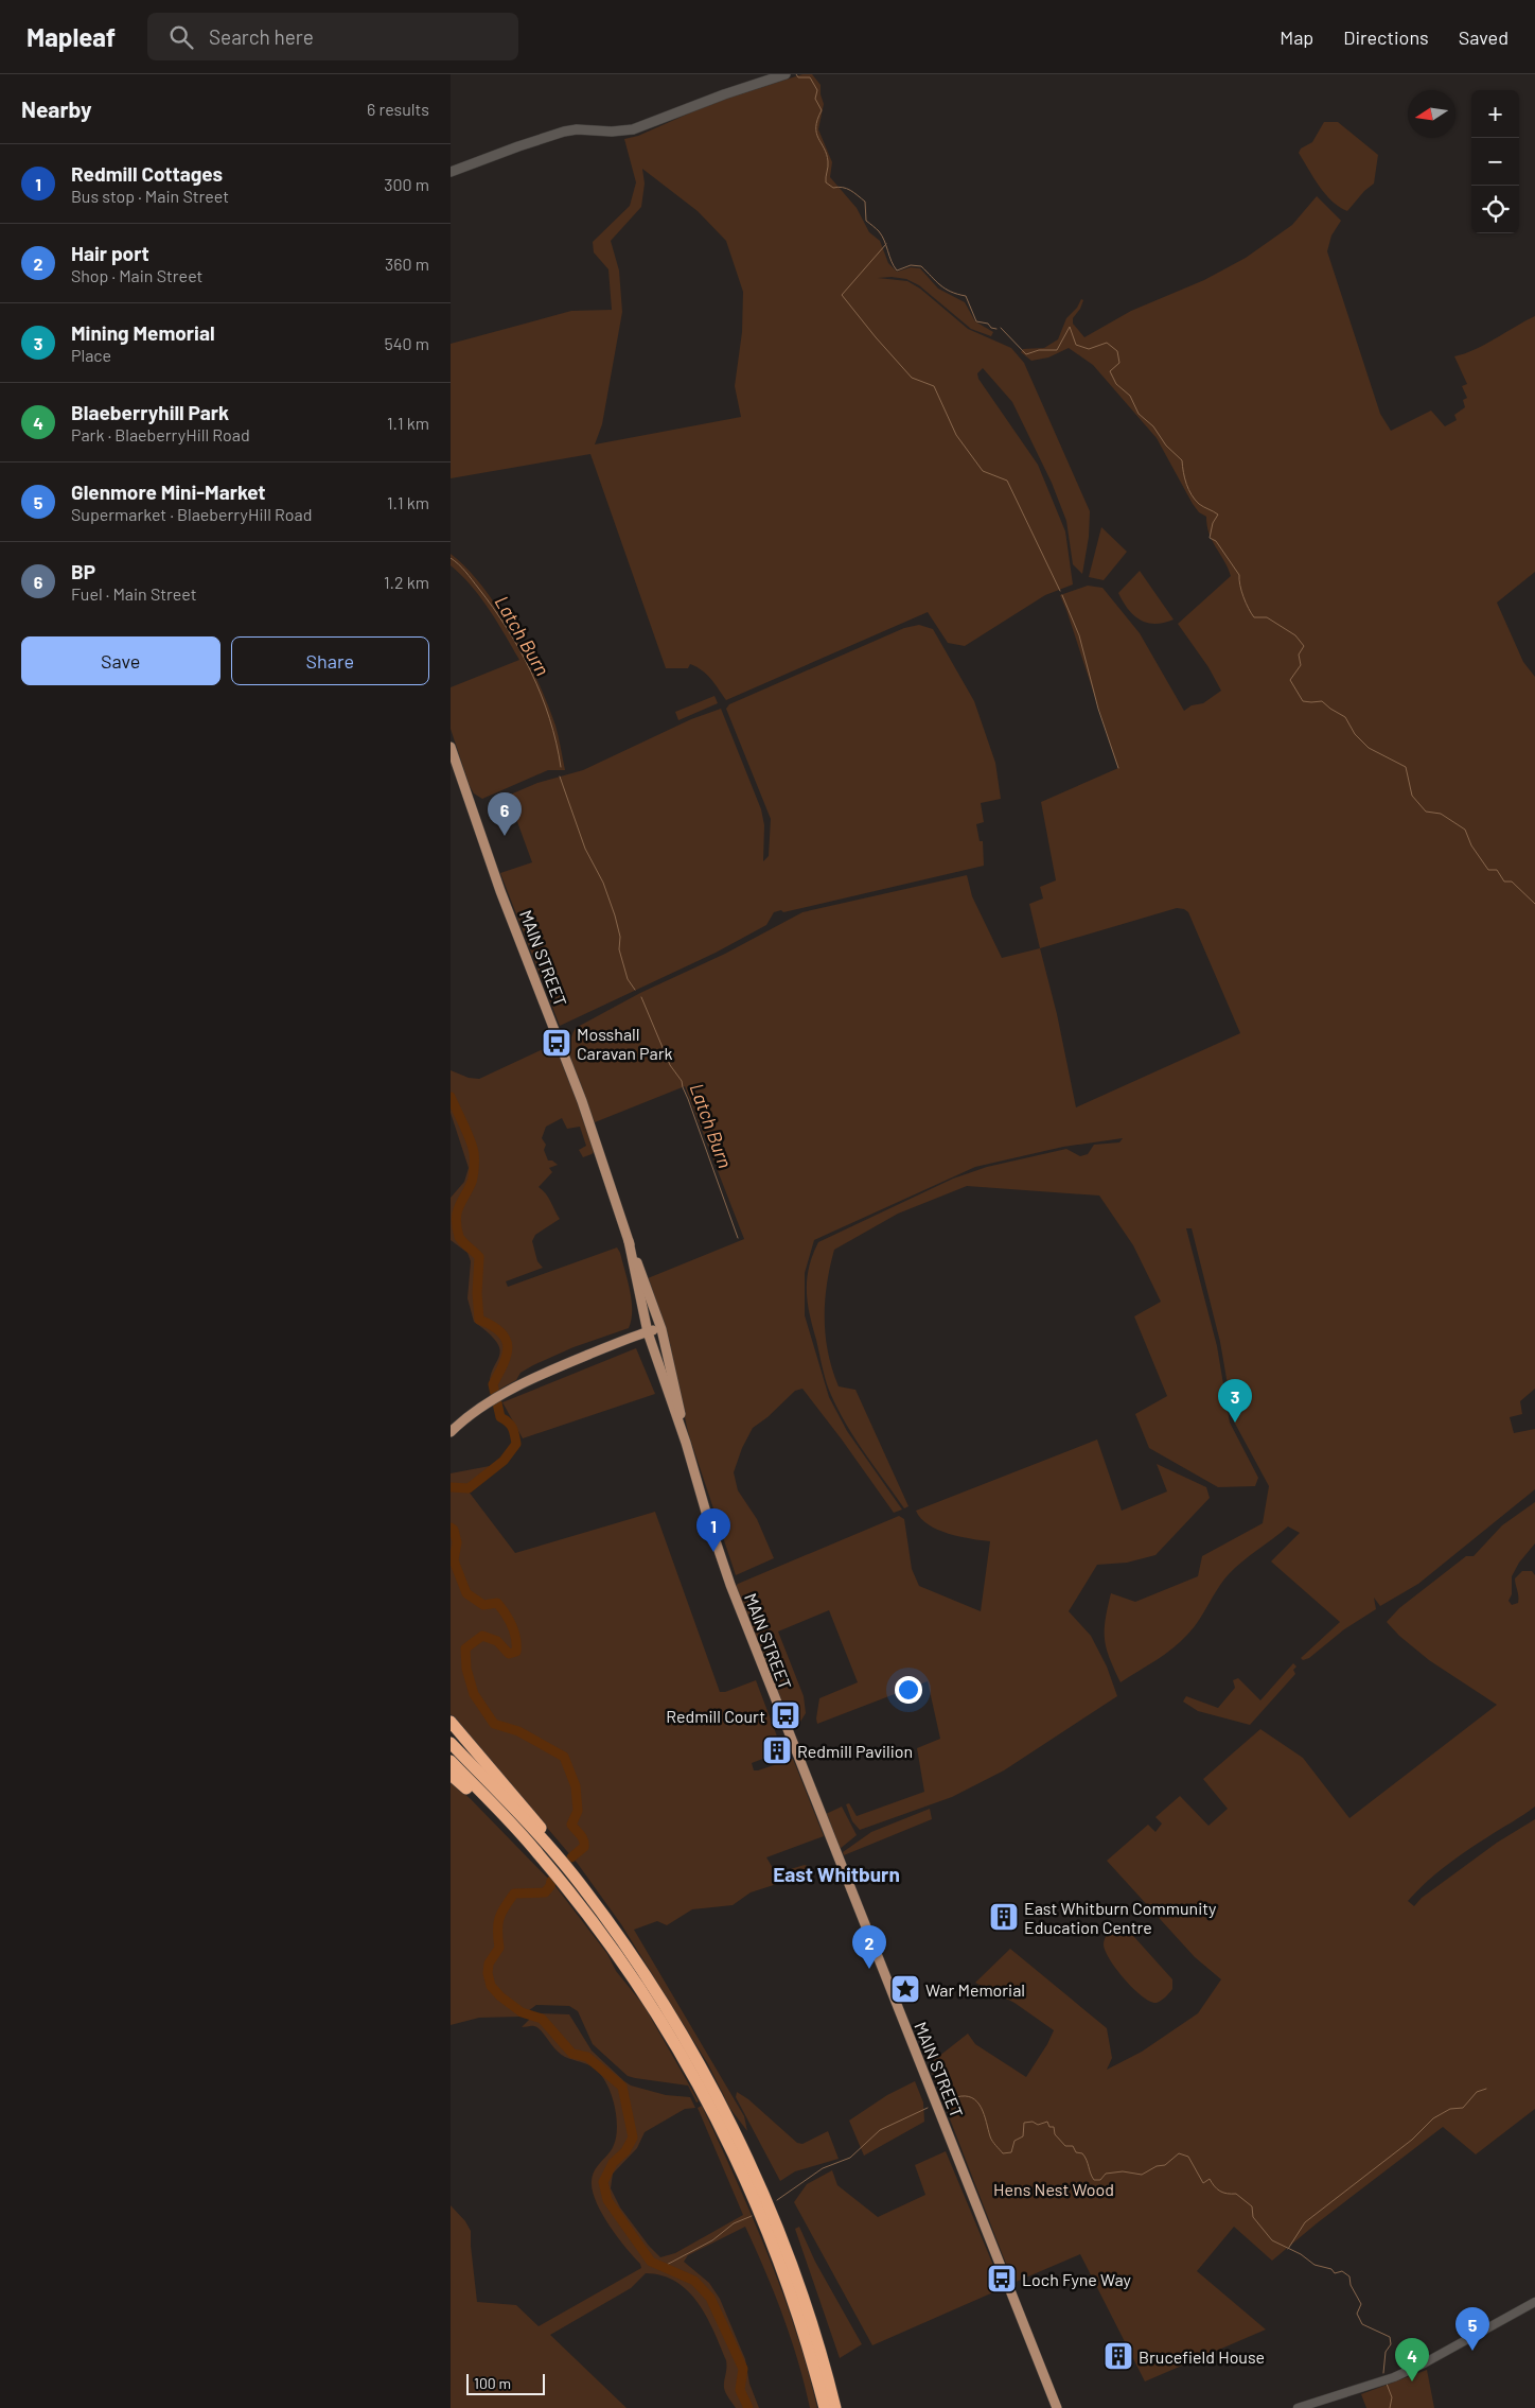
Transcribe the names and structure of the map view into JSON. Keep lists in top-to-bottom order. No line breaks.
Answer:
{"streets":{"main road":["MAIN STREET"]},"districts":["East Whitburn"],"water":["Latch Burn"],"parks":["Hens Nest Wood"],"places":{"bus stop":["Mosshall Caravan Park","Redmill Court","Loch Fyne Way"],"building":["Redmill Pavilion","East Whitburn Community Education Centre","Brucefield House"],"place":["War Memorial"]},"scale_bar":"100 m","north":"left","page":{"header":"Mapleaf","search":"Search here","nav":["Map","Directions","Saved"],"heading":["Nearby","6 results"],"map_buttons":["+","−"],"list":[{"mark":"1","name":"Redmill Cottages","note":"Bus stop · Main Street","value":"300 m"},{"mark":"2","name":"Hair port","note":"Shop · Main Street","value":"360 m"},{"mark":"3","name":"Mining Memorial","note":"Place","value":"540 m"},{"mark":"4","name":"Blaeberryhill Park","note":"Park · BlaeberryHill Road","value":"1.1 km"},{"mark":"5","name":"Glenmore Mini-Market","note":"Supermarket · BlaeberryHill Road","value":"1.1 km"},{"mark":"6","name":"BP","note":"Fuel · Main Street","value":"1.2 km"}],"buttons":["Save","Share"],"pins":["6","3","1","2","5","4"],"scale":"100 m"}}
